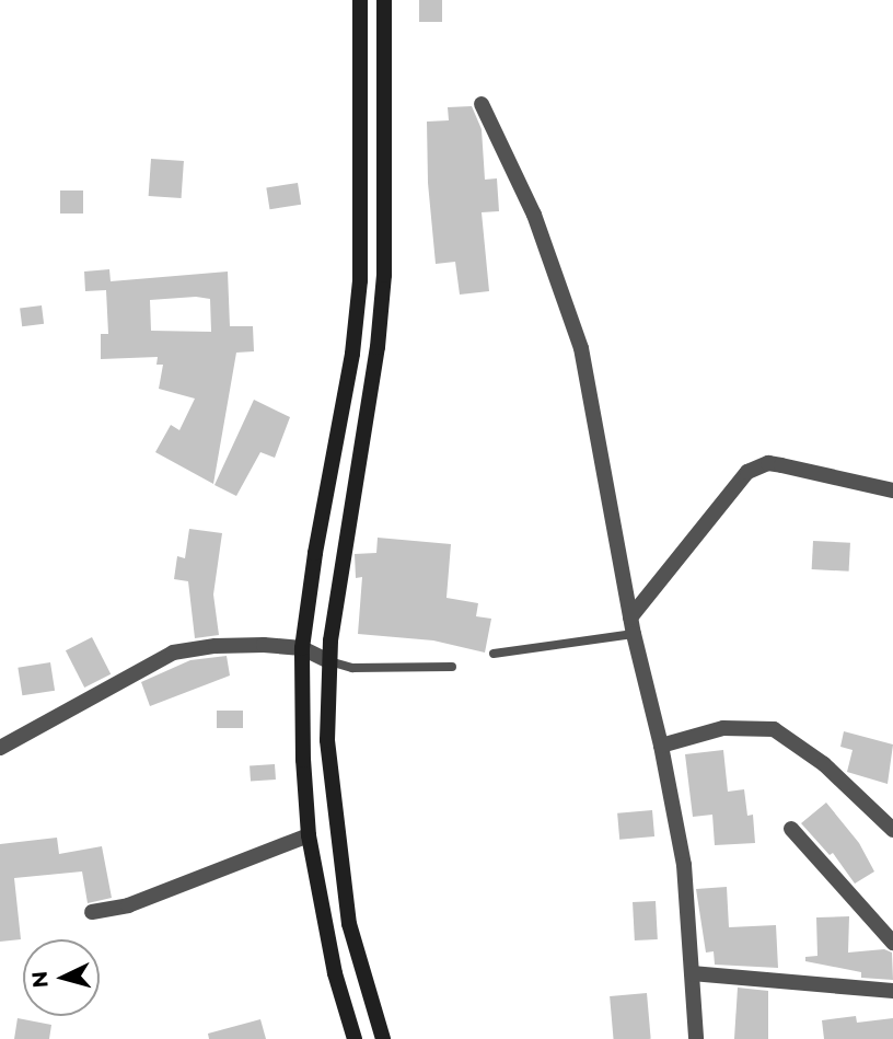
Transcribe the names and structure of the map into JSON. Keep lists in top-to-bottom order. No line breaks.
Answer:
{"north":"left"}
